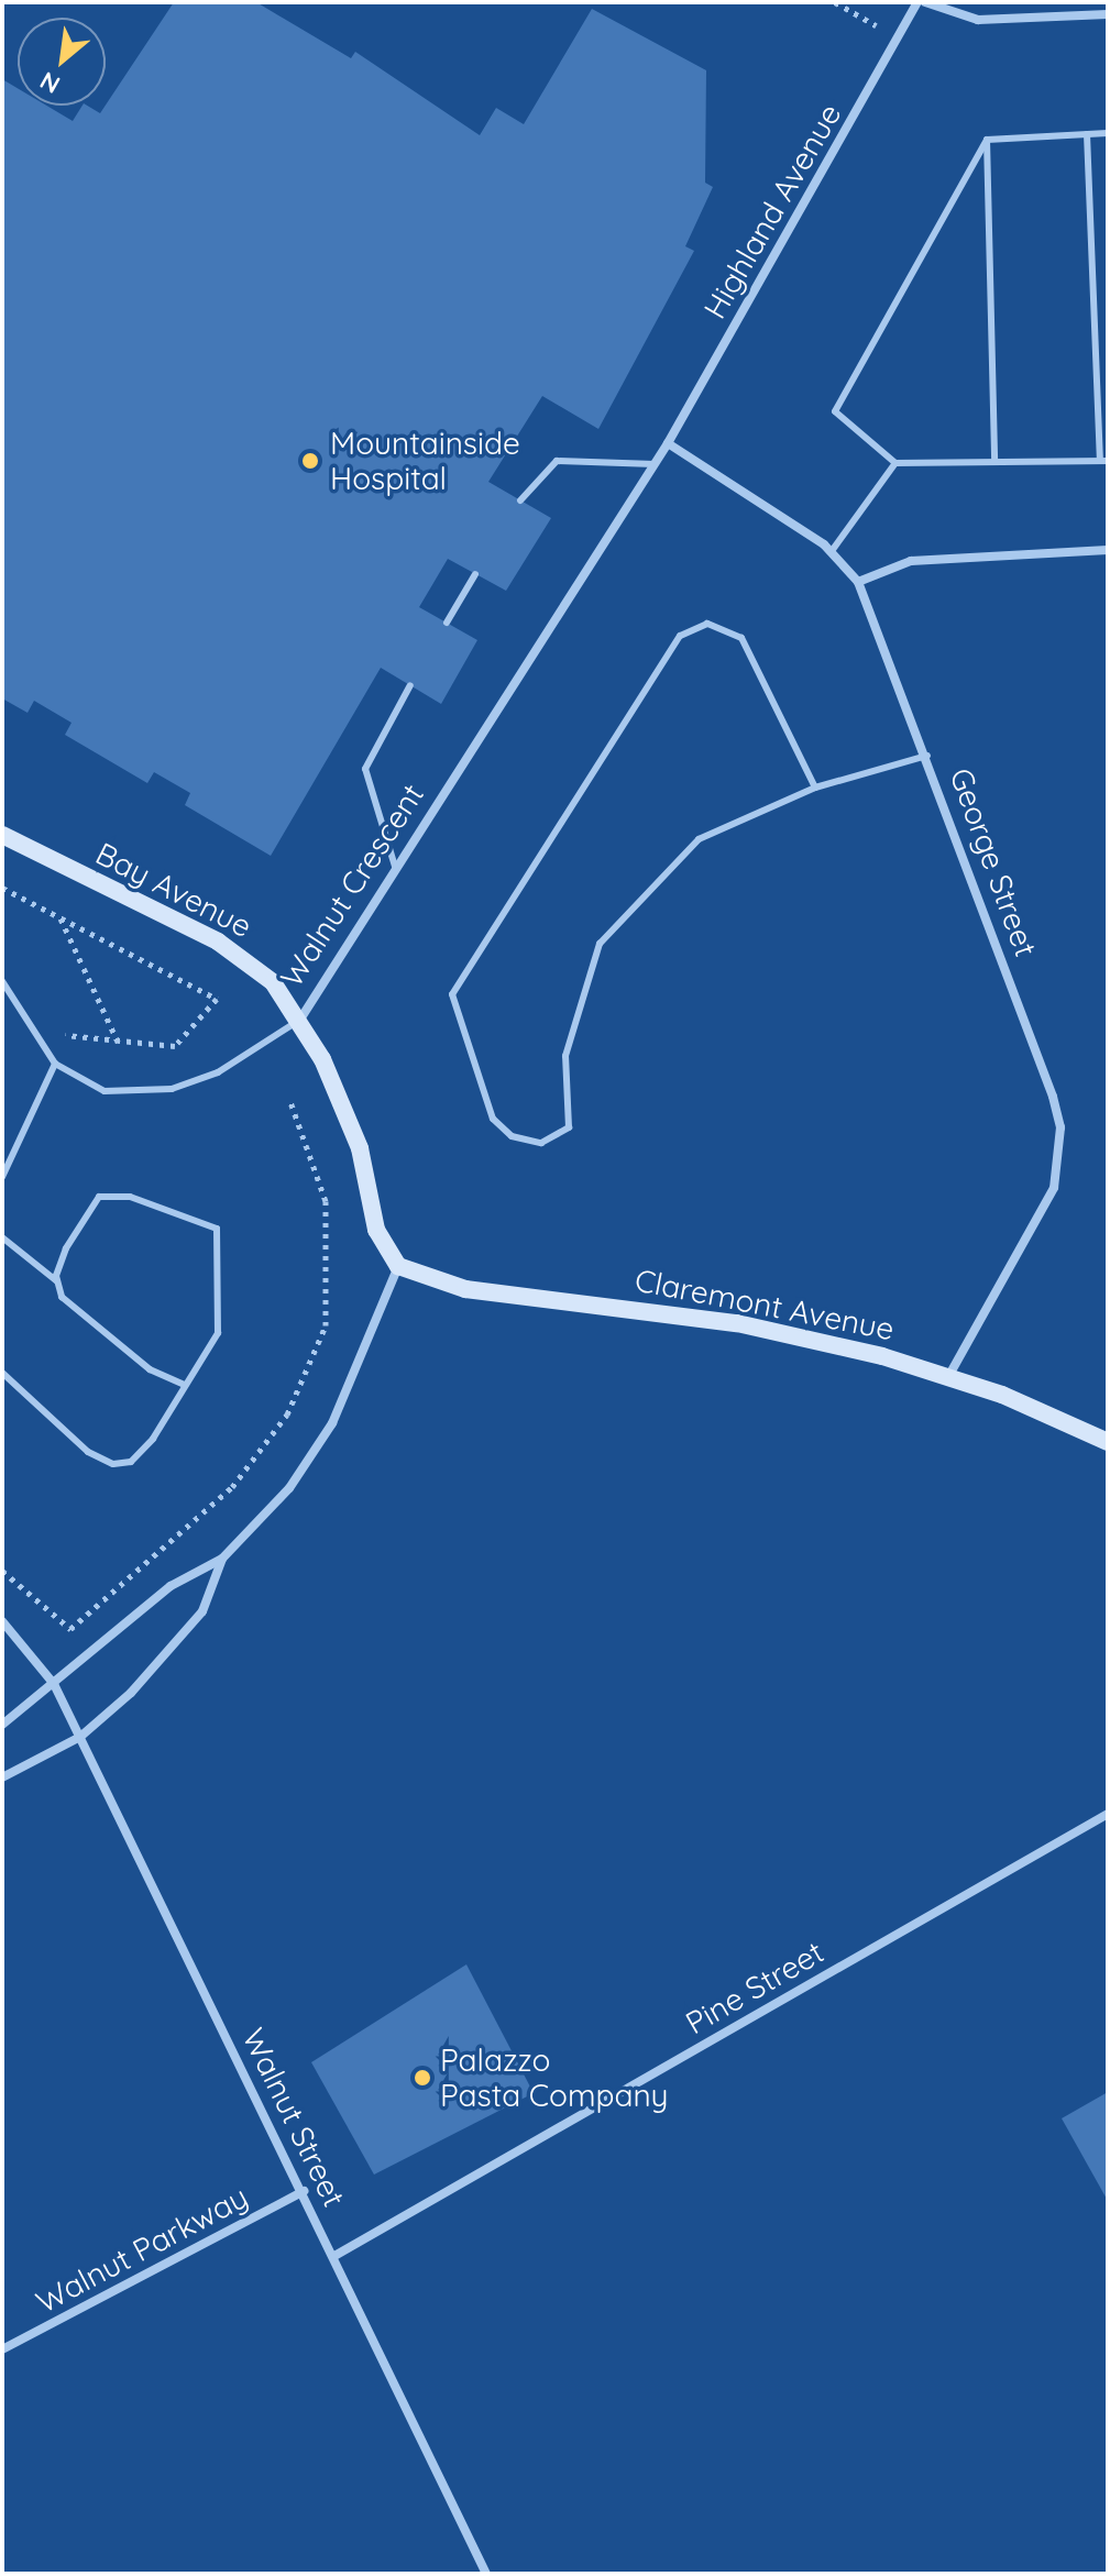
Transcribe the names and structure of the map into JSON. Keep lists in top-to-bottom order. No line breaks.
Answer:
{"streets":{"street":["Highland Avenue","George Street","Walnut Crescent","Bay Avenue","Claremont Avenue","Pine Street","Walnut Street","Walnut Parkway"]},"crossings":[["Highland Avenue","George Street"],["Highland Avenue","Walnut Crescent"],["George Street","Walnut Crescent"],["George Street","Claremont Avenue"],["Walnut Crescent","Bay Avenue"],["Walnut Crescent","Claremont Avenue"],["Pine Street","Walnut Street"],["Walnut Street","Walnut Parkway"]],"places":["Mountainside Hospital","Palazzo Pasta Company"],"north":"bottom left"}
